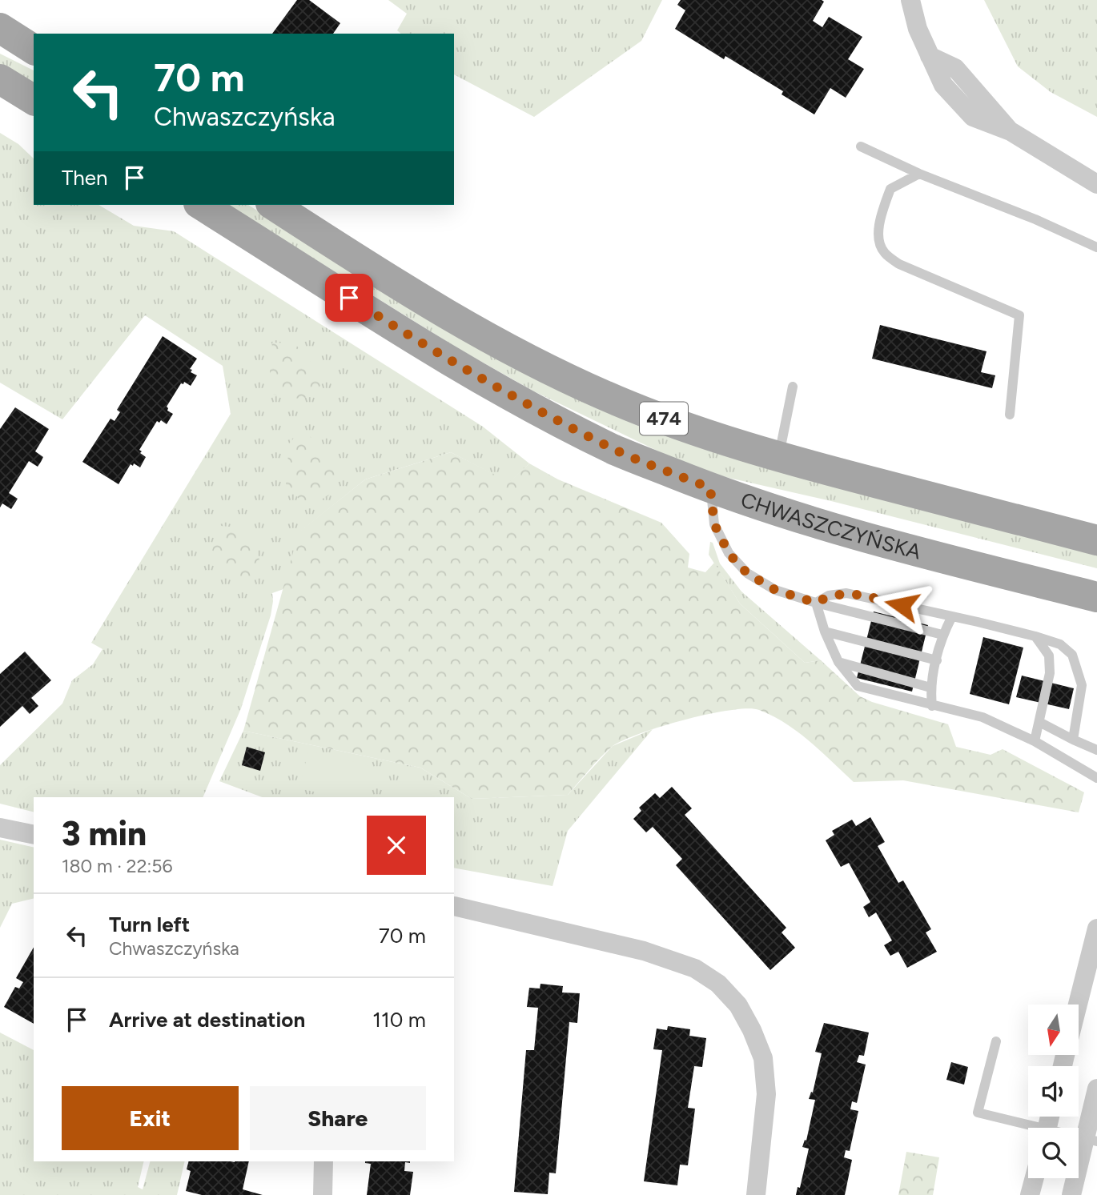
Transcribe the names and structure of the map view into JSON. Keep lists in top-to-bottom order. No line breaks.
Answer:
{"streets":{"main road":["474","CHWASZCZYŃSKA"]},"north":"bottom","page":{"turn":["70 m","Chwaszczyńska"],"then":"Then","heading":["3 min","180 m · 22:56"],"list":[{"name":"Turn left","note":"Chwaszczyńska","value":"70 m"},{"name":"Arrive at destination","value":"110 m"}],"buttons":["Exit","Share"]}}
